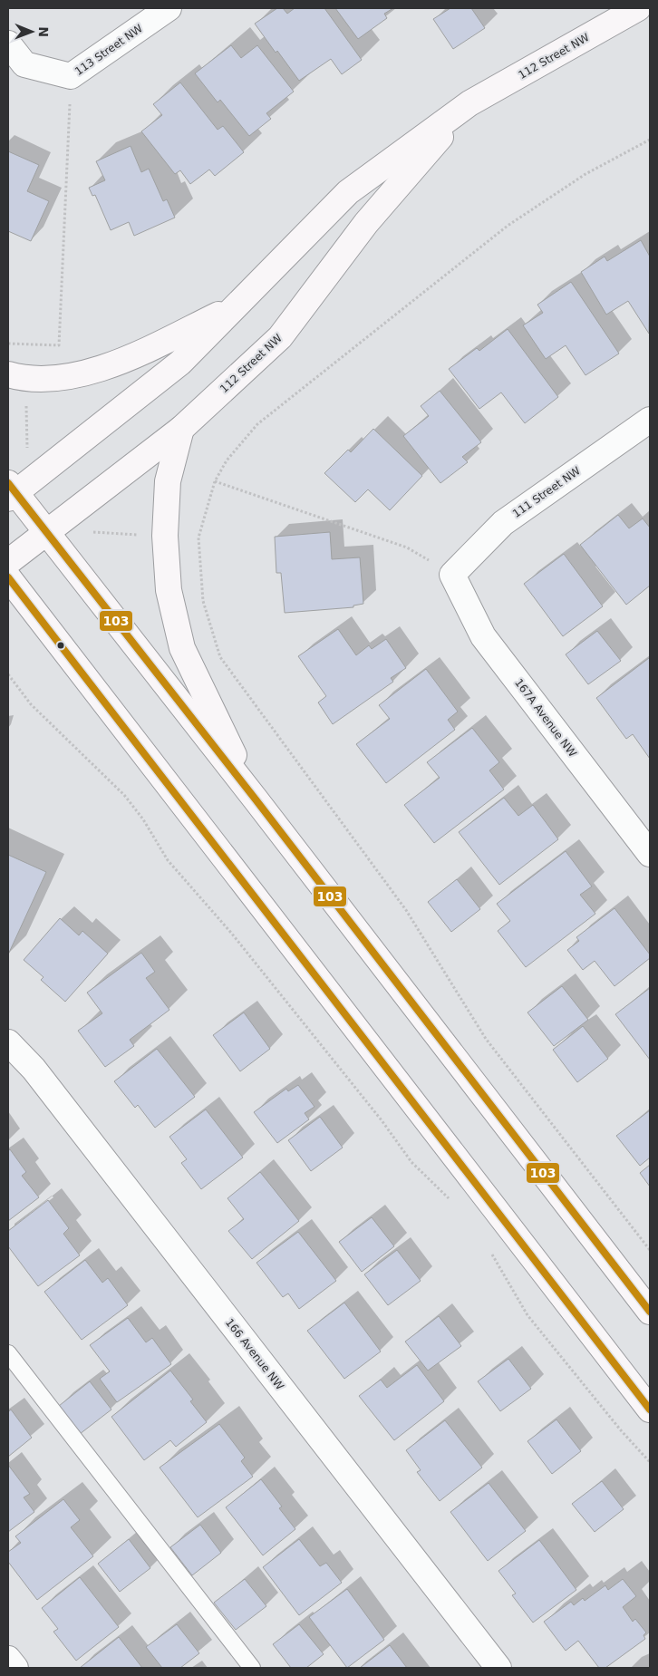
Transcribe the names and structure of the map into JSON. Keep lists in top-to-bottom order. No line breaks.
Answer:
{"streets":{"main road":["112 Street NW"],"street":["113 Street NW","111 Street NW","167A Avenue NW","166 Avenue NW"]},"crossings":[["111 Street NW","167A Avenue NW"]],"lines":["transit line 103"],"north":"right"}
